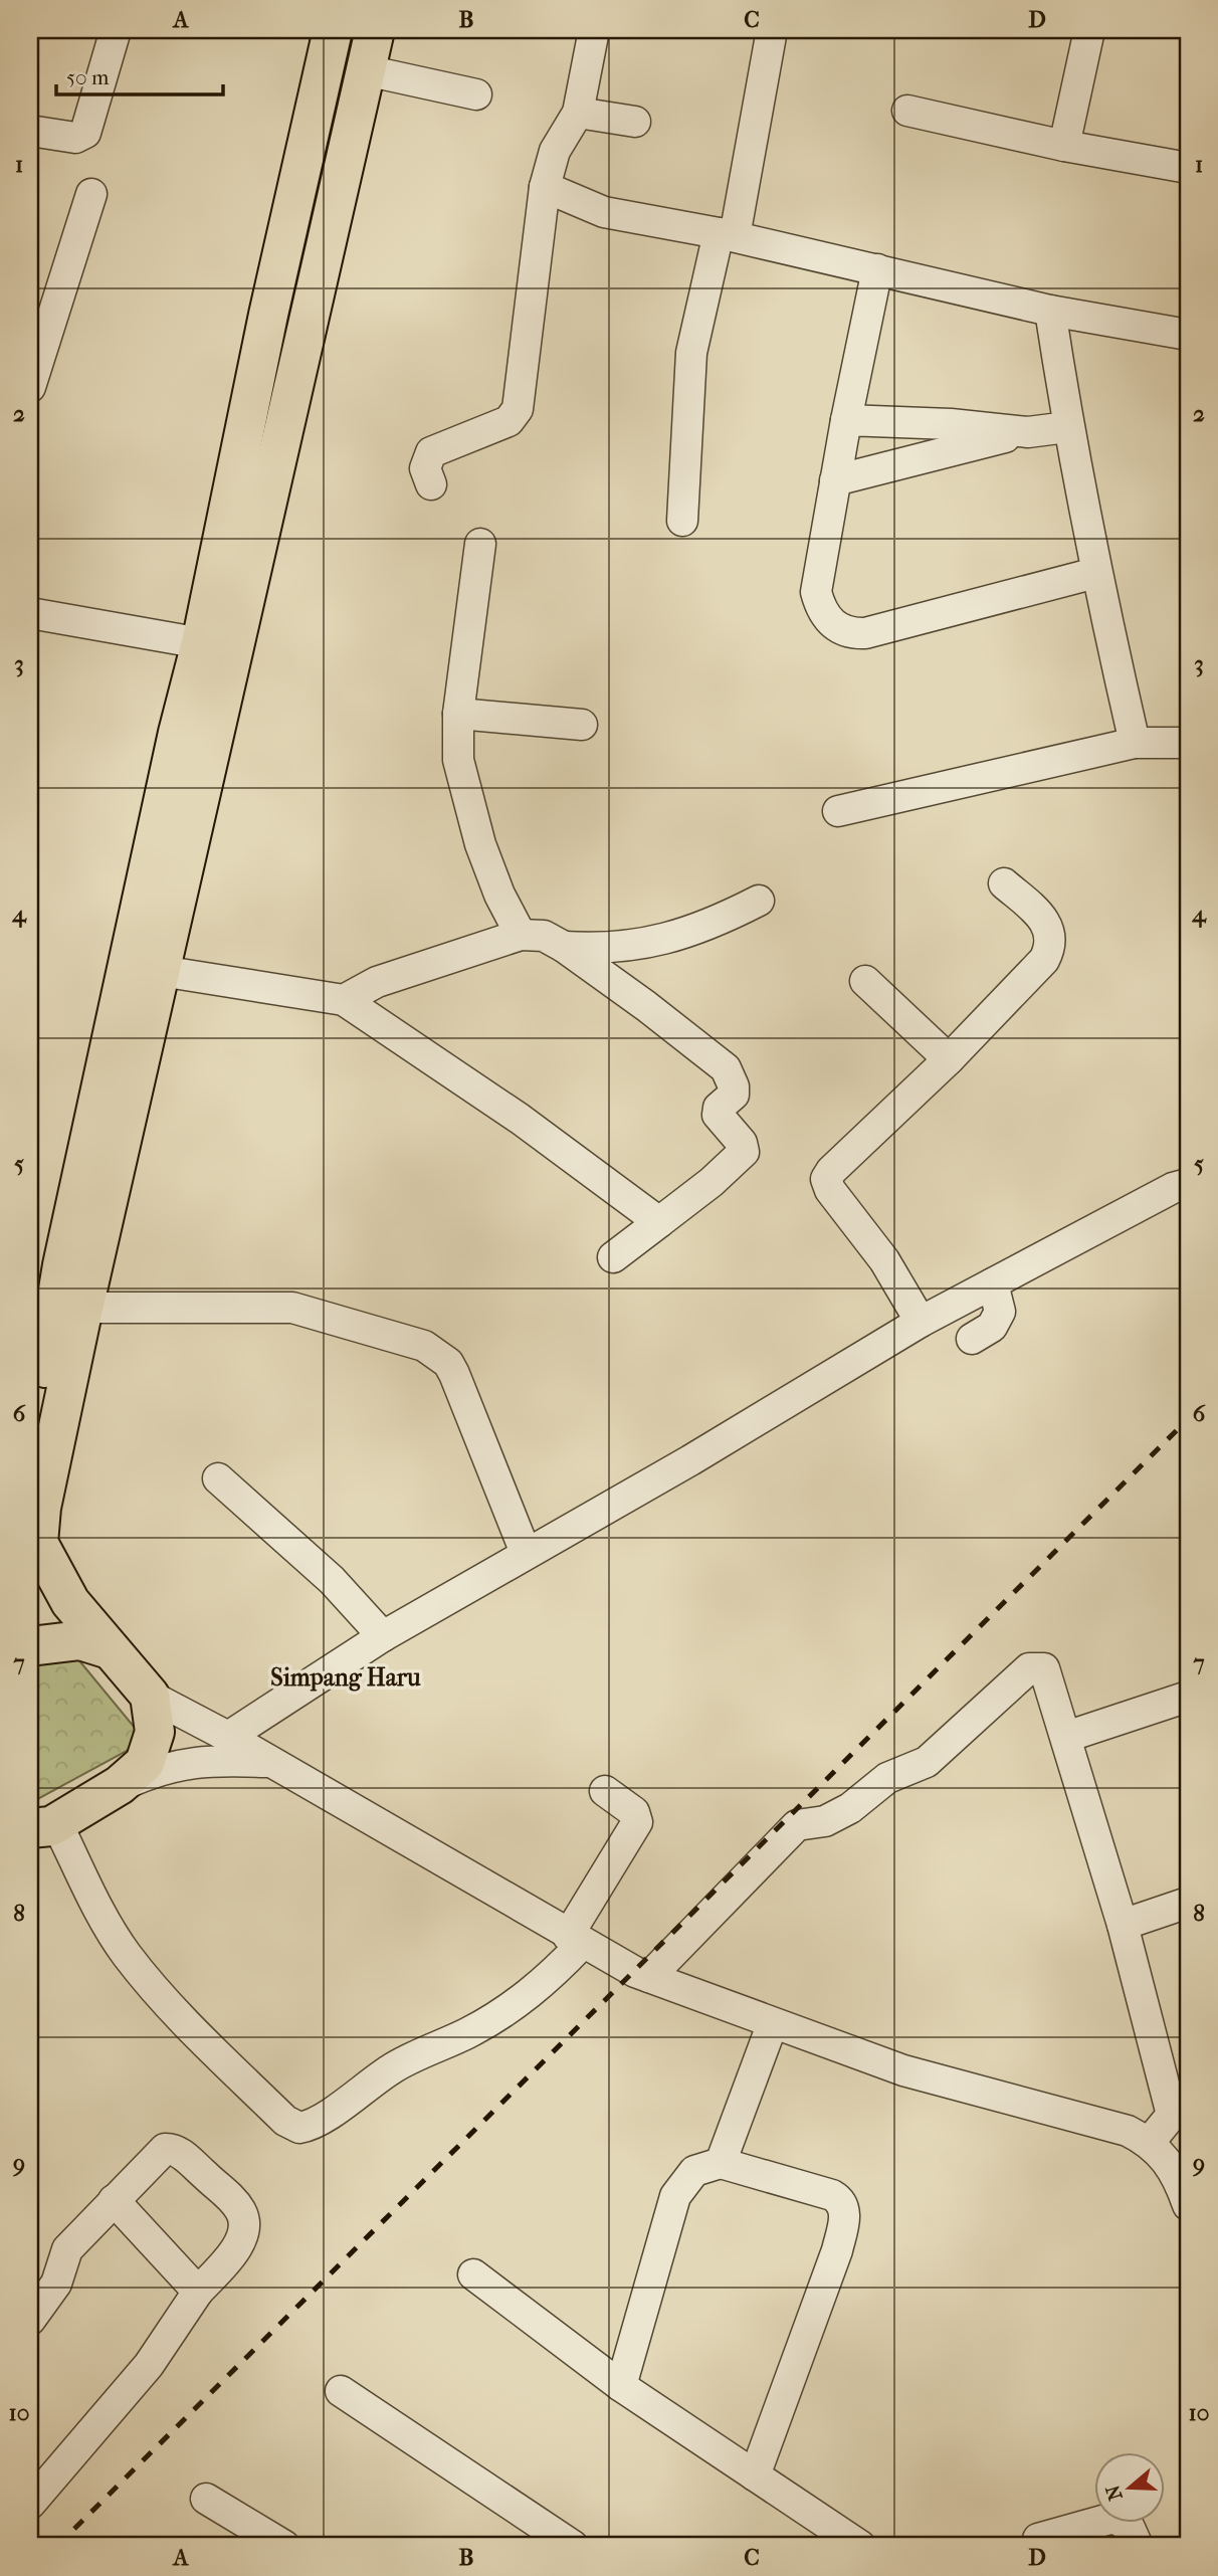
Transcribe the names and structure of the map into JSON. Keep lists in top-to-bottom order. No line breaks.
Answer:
{"districts":["Simpang Haru"],"scale_bar":"50 m","north":"left","grid":{"columns":["A","B","C","D"],"rows":["1","2","3","4","5","6","7","8","9","10"]}}
